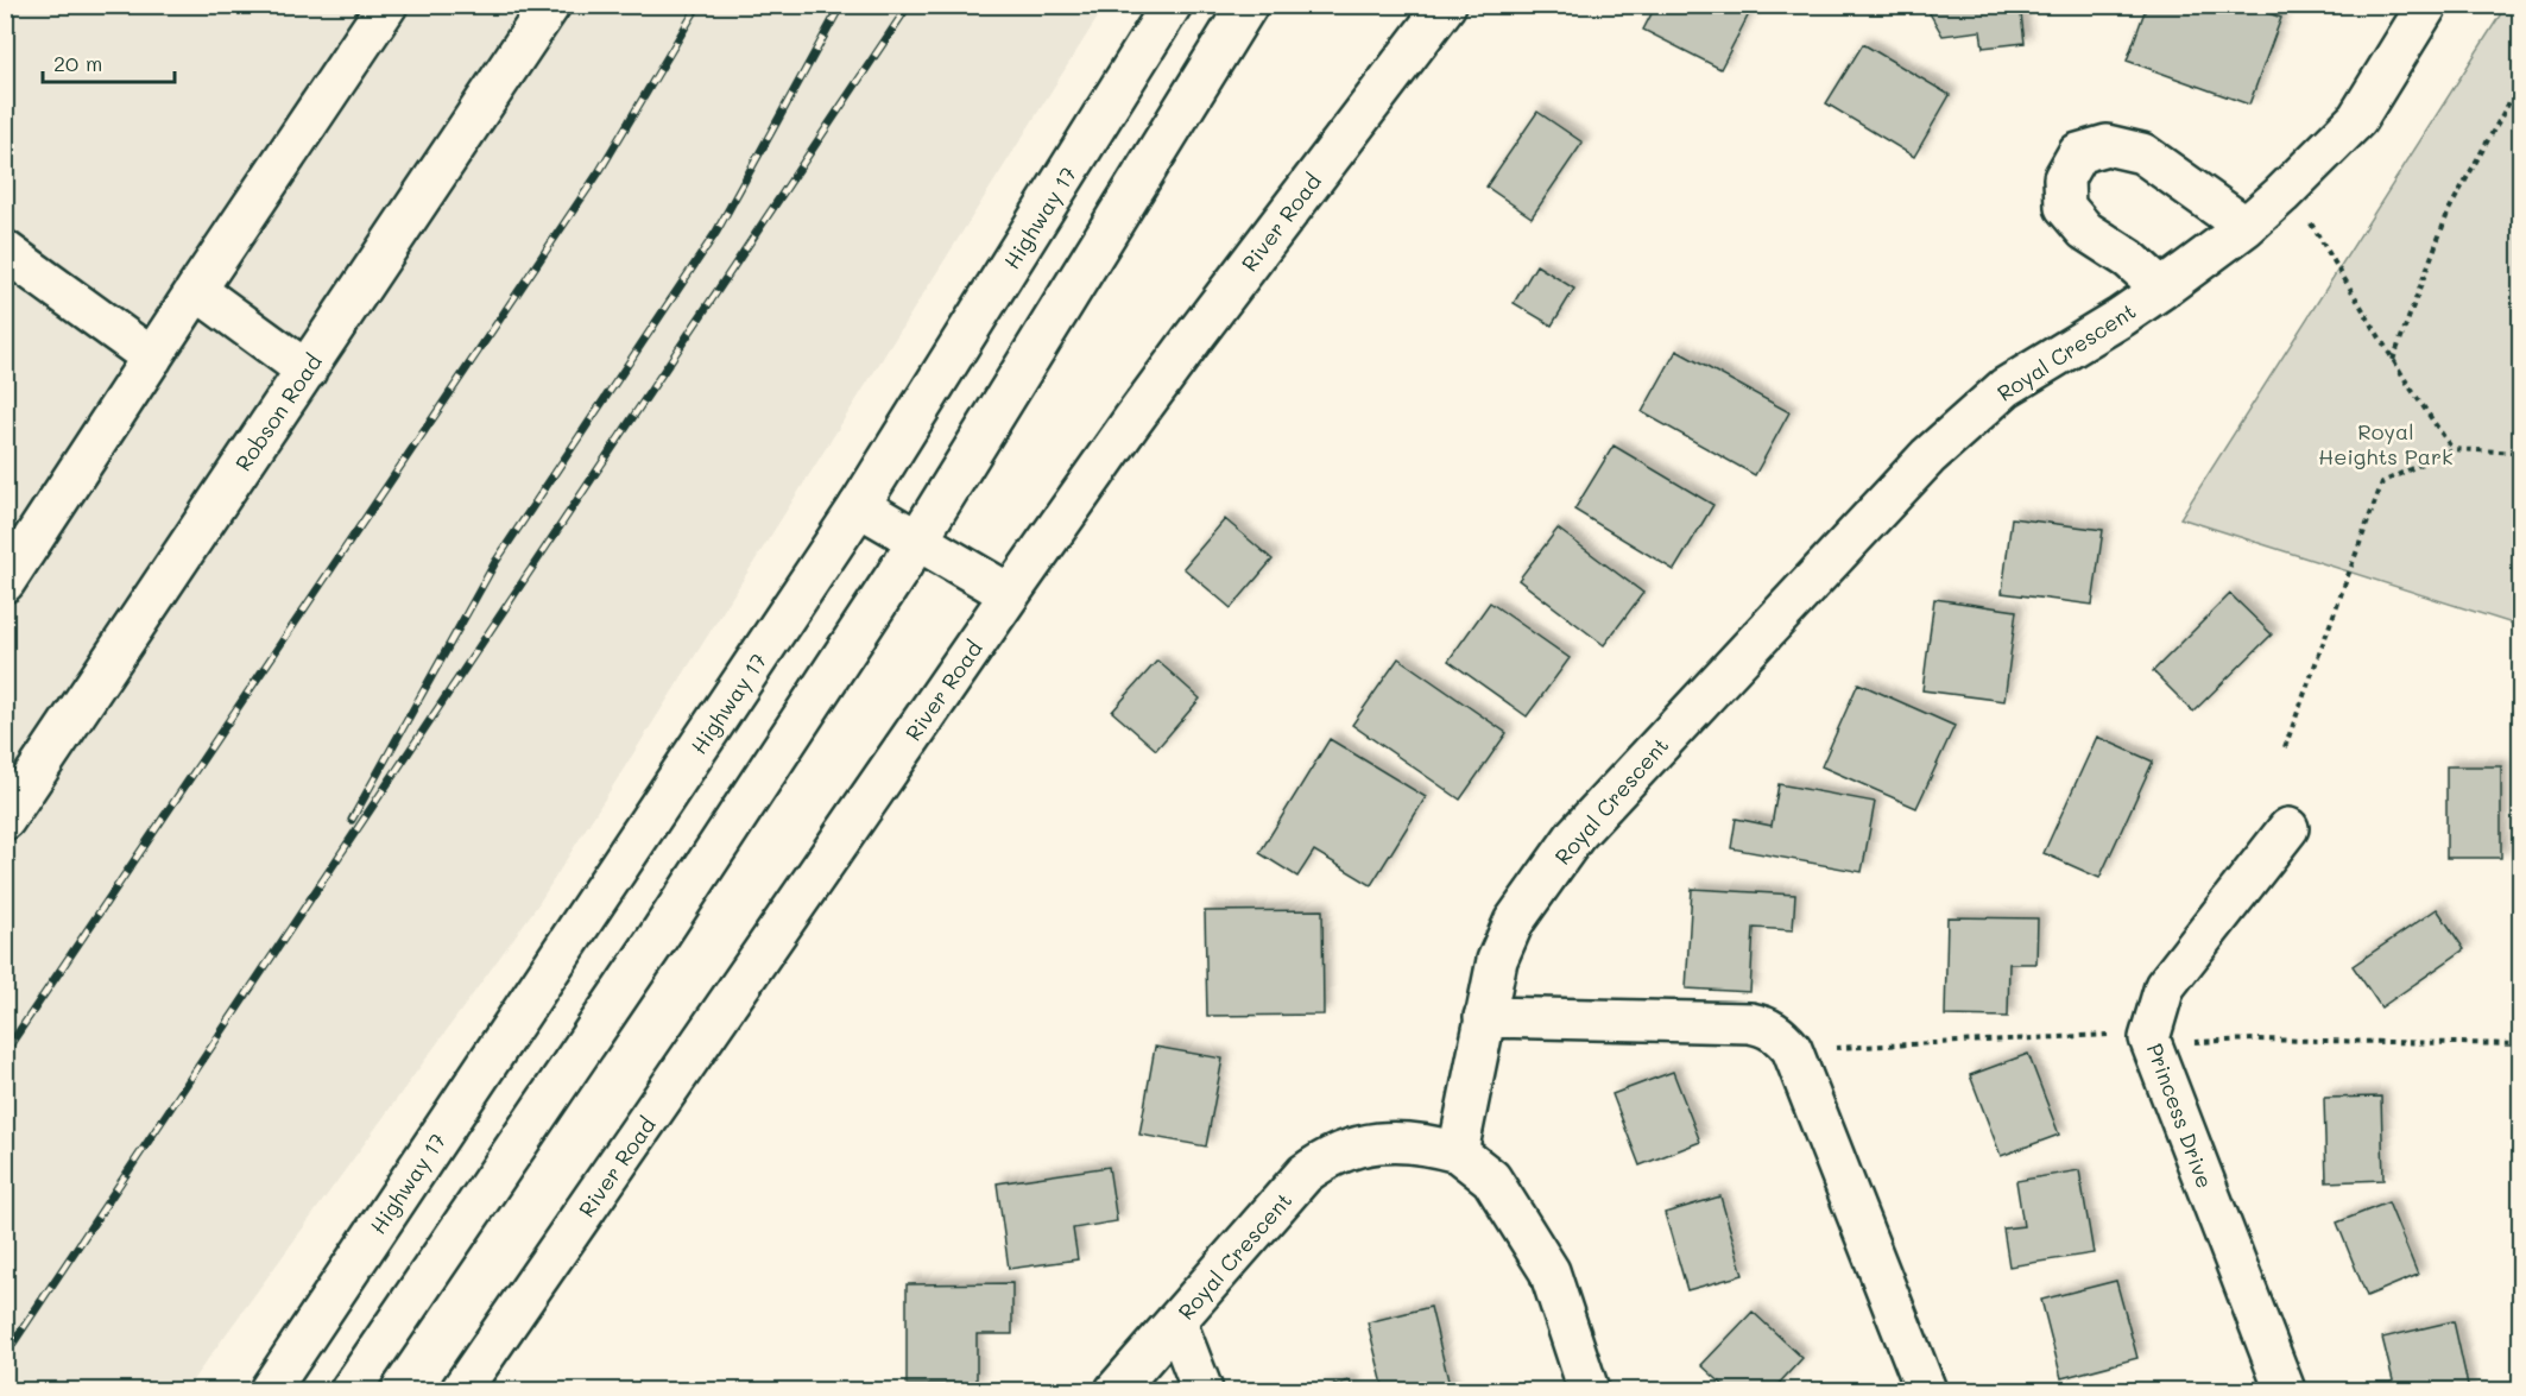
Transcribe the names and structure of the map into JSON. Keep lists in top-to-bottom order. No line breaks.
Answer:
{"streets":{"main road":["Highway 17","River Road","Royal Crescent","Robson Road","Princess Drive"]},"parks":["Royal Heights Park"],"scale_bar":"20 m"}
